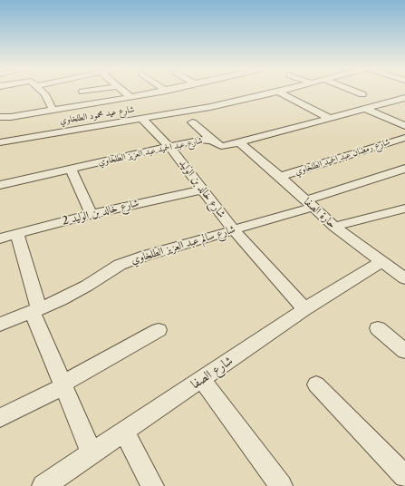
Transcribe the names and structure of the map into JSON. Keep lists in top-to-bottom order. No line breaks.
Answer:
{"streets":{"street":["شارع عيد محمود الطلخاوي","شارع عبد الحميد عبد العزيز الطلخاوي","شارع رمضان عبد الحميد الطلخاوي","شارع خالد بن الوليد","شارع خالد بن الوليد 2","حارة الصفا","شارع سالم عبد العزيز الطلخاوي","شارع الصفا"]},"crossings":[["شارع عيد محمود الطلخاوي","شارع خالد بن الوليد"],["شارع عبد الحميد عبد العزيز الطلخاوي","شارع خالد بن الوليد"],["شارع عبد الحميد عبد العزيز الطلخاوي","حارة الصفا"],["شارع رمضان عبد الحميد الطلخاوي","حارة الصفا"],["شارع خالد بن الوليد","شارع خالد بن الوليد 2"],["شارع خالد بن الوليد","شارع سالم عبد العزيز الطلخاوي"],["شارع خالد بن الوليد","شارع الصفا"],["حارة الصفا","شارع سالم عبد العزيز الطلخاوي"],["حارة الصفا","شارع الصفا"]]}
